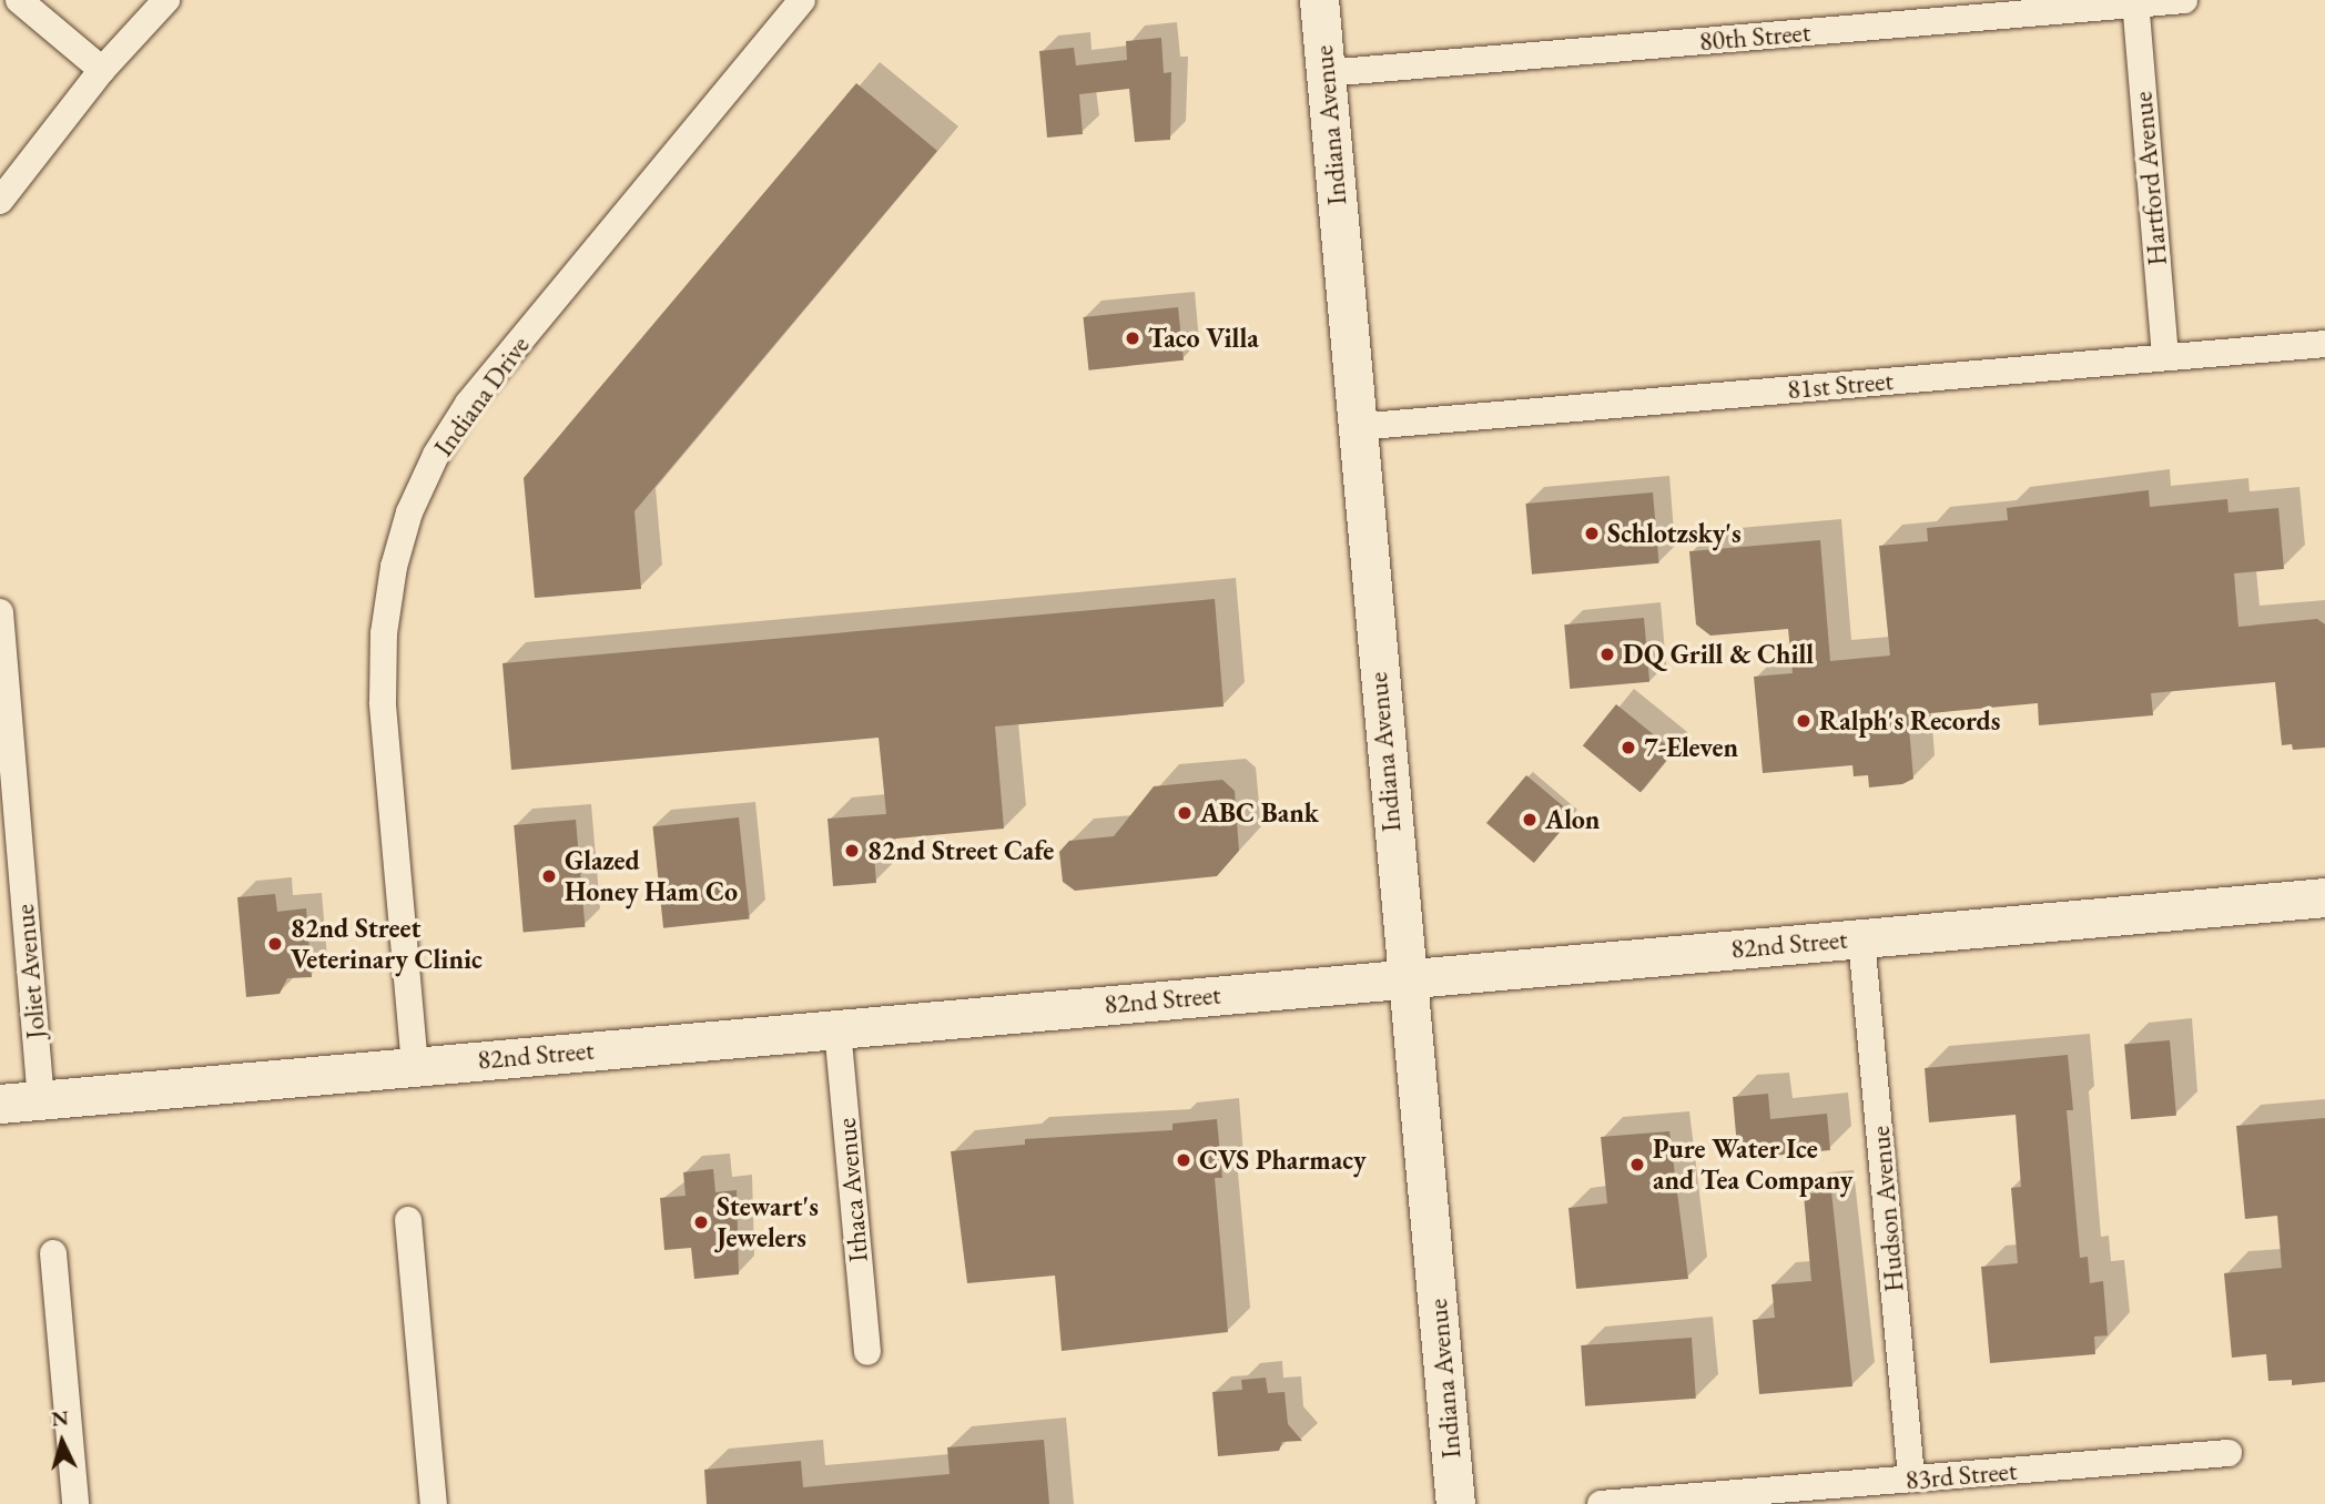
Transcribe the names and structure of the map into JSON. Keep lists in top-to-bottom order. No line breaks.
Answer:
{"streets":{"main road":["Indiana Avenue","82nd Street"],"street":["80th Street","Hartford Avenue","81st Street","Indiana Drive","Joliet Avenue","Ithaca Avenue","Hudson Avenue","83rd Street"]},"crossings":[["80th Street","Indiana Avenue"],["80th Street","Hartford Avenue"],["Indiana Avenue","81st Street"],["Indiana Avenue","82nd Street"],["Hartford Avenue","81st Street"],["Indiana Drive","82nd Street"],["82nd Street","Joliet Avenue"],["82nd Street","Ithaca Avenue"],["82nd Street","Hudson Avenue"],["Hudson Avenue","83rd Street"]],"places":["Taco Villa","Schlotzsky's","DQ Grill & Chill","Ralph's Records","7-Eleven","ABC Bank","Alon","82nd Street Cafe","Glazed Honey Ham Co","82nd Street Veterinary Clinic","CVS Pharmacy","Pure Water Ice and Tea Company","Stewart's Jewelers"],"north":"top"}
